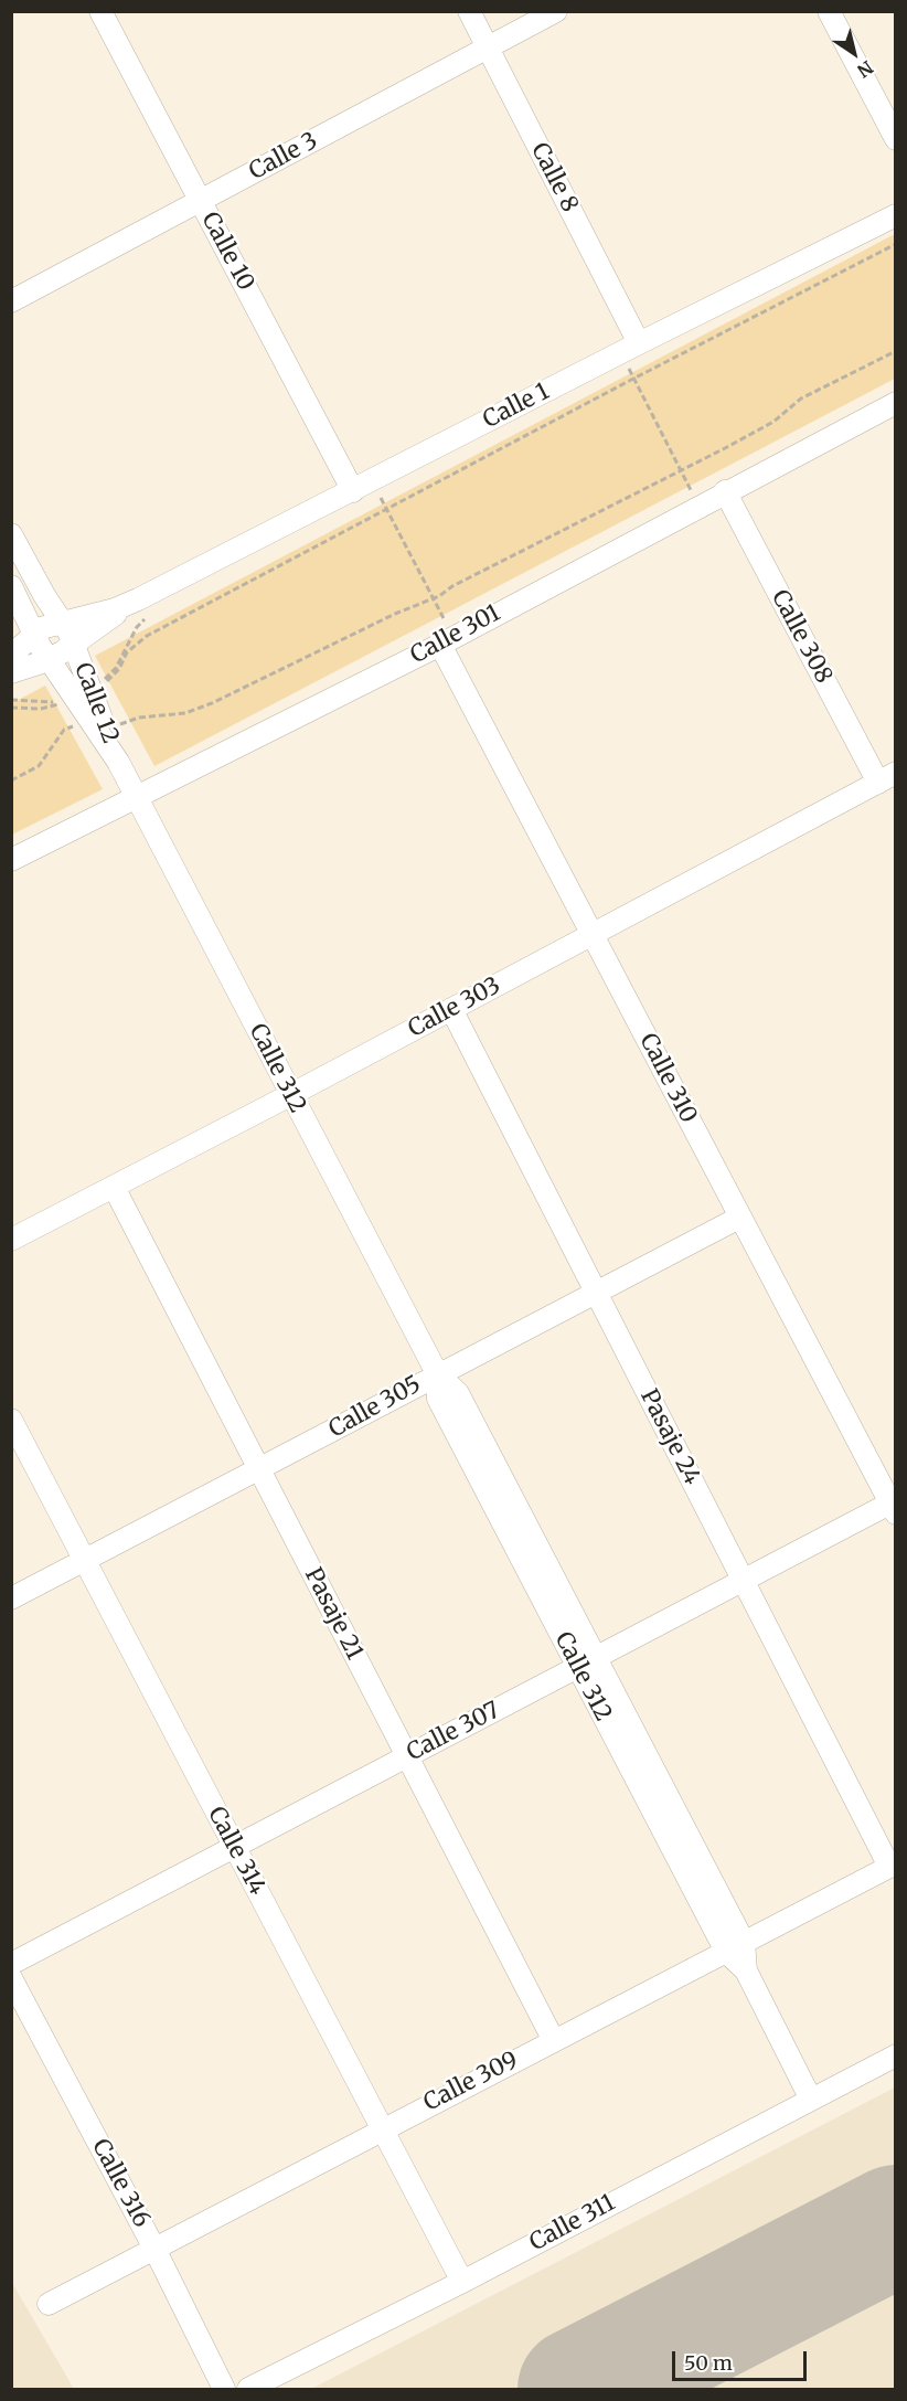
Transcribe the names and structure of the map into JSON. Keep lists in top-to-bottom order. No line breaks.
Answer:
{"streets":{"street":["Calle 3","Calle 8","Calle 10","Calle 1","Calle 301","Calle 308","Calle 12","Calle 303","Calle 312","Calle 310","Calle 305","Pasaje 24","Pasaje 21","Calle 307","Calle 314","Calle 309","Calle 316","Calle 311"]},"crossings":[["Calle 3","Calle 8"],["Calle 3","Calle 10"],["Calle 8","Calle 1"],["Calle 10","Calle 1"],["Calle 1","Calle 12"],["Calle 301","Calle 308"],["Calle 301","Calle 312"],["Calle 301","Calle 310"],["Calle 308","Calle 303"],["Calle 12","Calle 312"],["Calle 303","Calle 312"],["Calle 303","Calle 310"],["Calle 303","Pasaje 24"],["Calle 303","Pasaje 21"],["Calle 312","Calle 305"],["Calle 312","Calle 307"],["Calle 312","Calle 309"],["Calle 312","Calle 311"],["Calle 310","Calle 305"],["Calle 310","Calle 307"],["Calle 305","Pasaje 24"],["Calle 305","Pasaje 21"],["Calle 305","Calle 314"],["Pasaje 24","Calle 307"],["Pasaje 24","Calle 309"],["Pasaje 21","Calle 307"],["Pasaje 21","Calle 309"],["Calle 307","Calle 314"],["Calle 314","Calle 309"],["Calle 314","Calle 311"],["Calle 309","Calle 316"]],"scale_bar":"50 m","north":"bottom right"}
